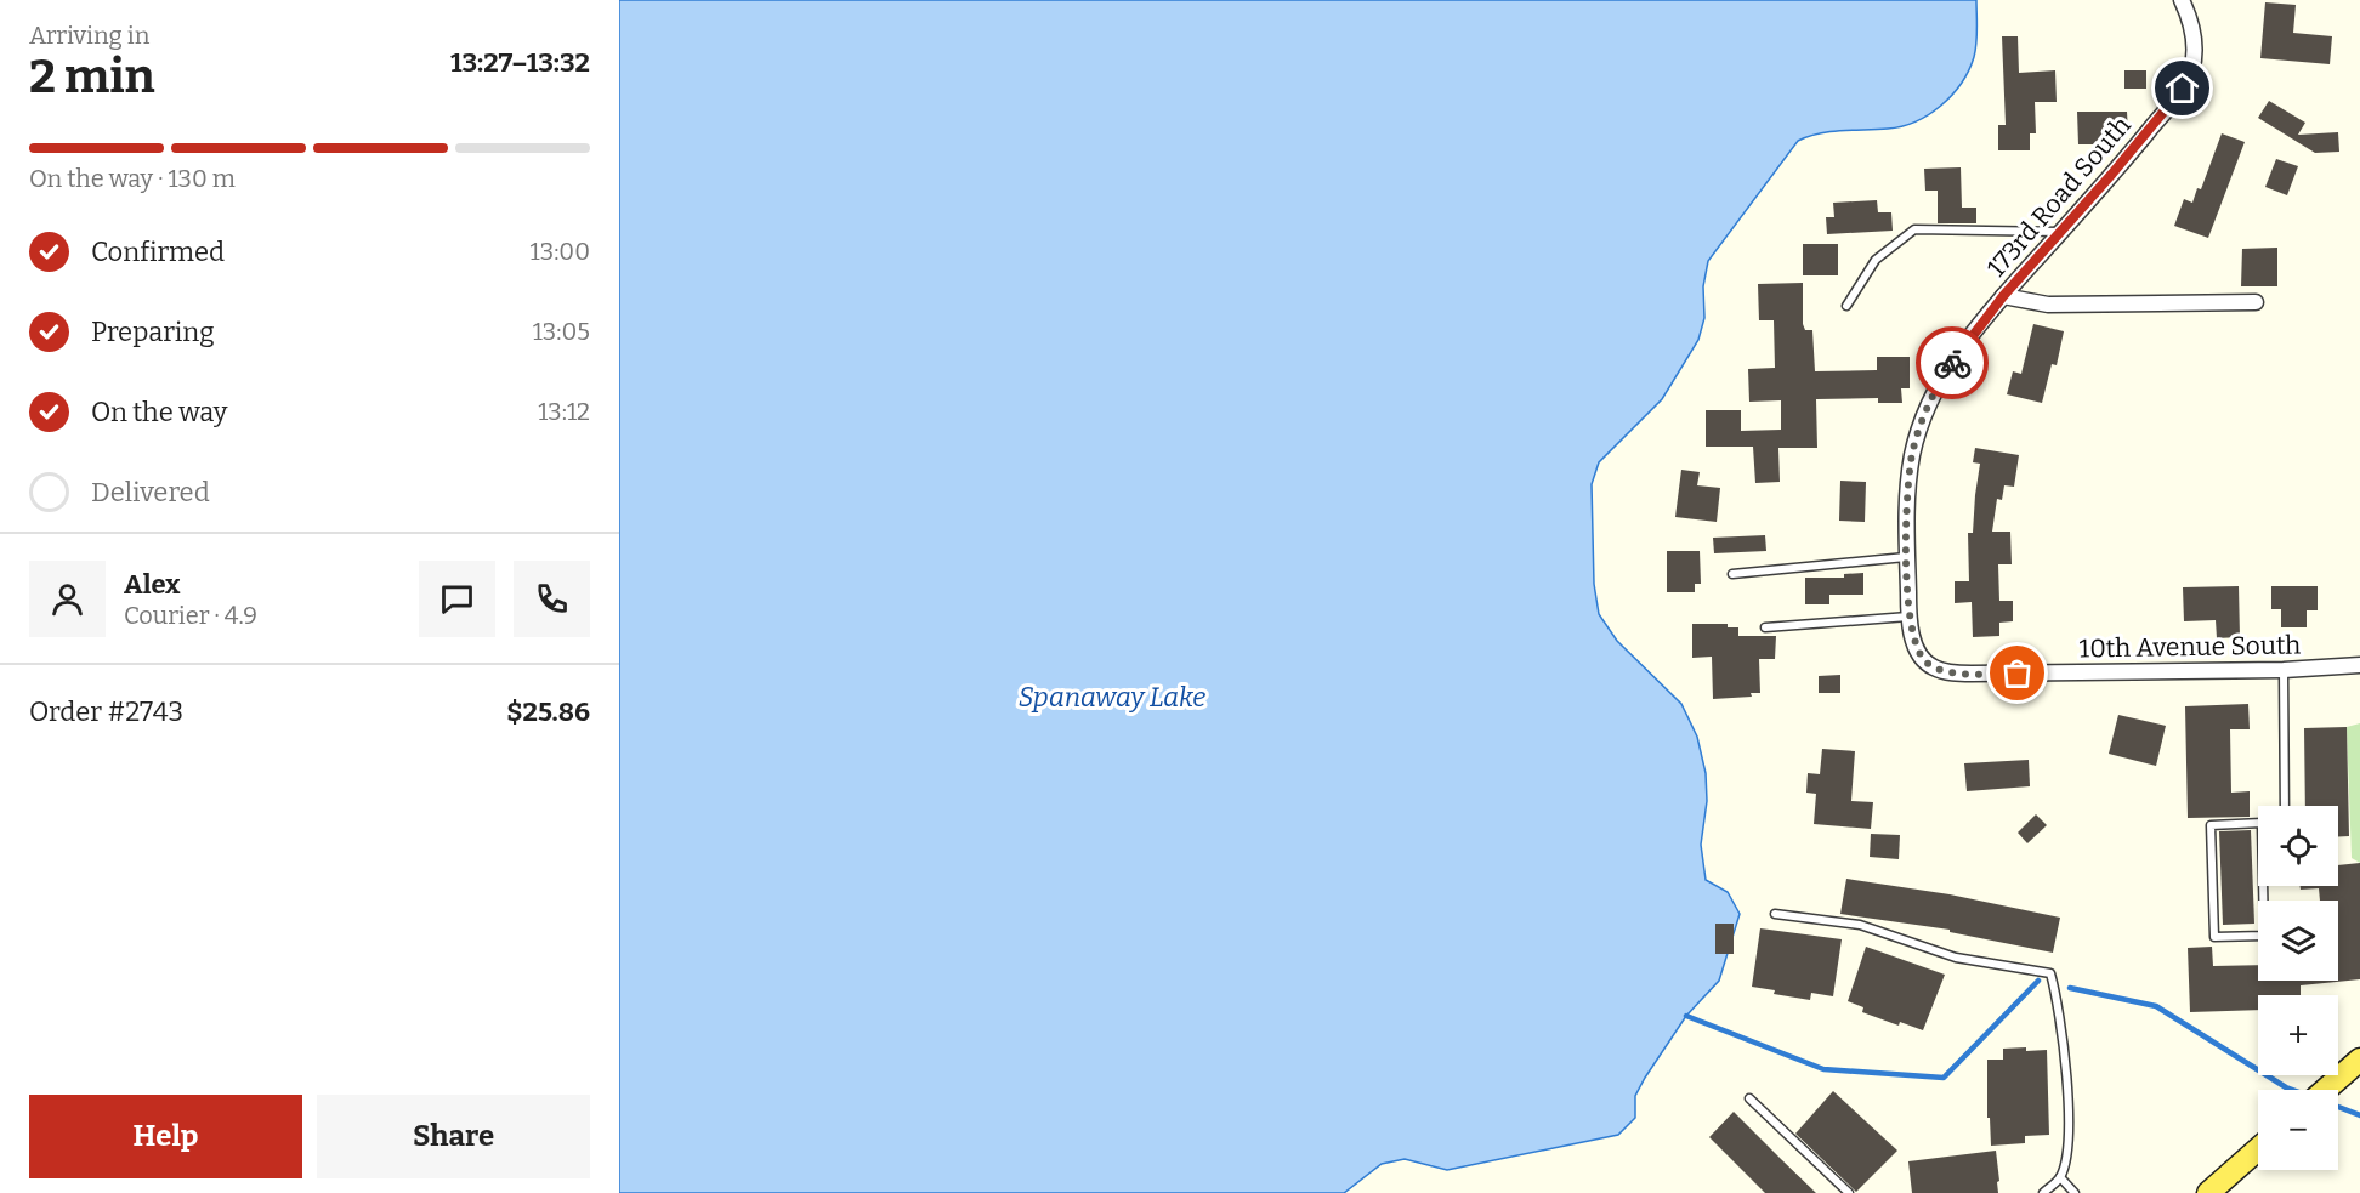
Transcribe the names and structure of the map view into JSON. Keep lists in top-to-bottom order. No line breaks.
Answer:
{"streets":{"street":["173rd Road South","10th Avenue South"]},"crossings":[["173rd Road South","10th Avenue South"]],"water":["Spanaway Lake"],"page":{"heading":["2 min","Arriving in","13:27–13:32"],"panel":["Alex","Courier · 4.9","Order #2743","$25.86"],"bar":"On the way · 130 m","list":[["Confirmed","13:00"],["Preparing","13:05"],["On the way","13:12"],"Delivered"],"map_buttons":["+","−"],"buttons":["Help","Share"]}}
